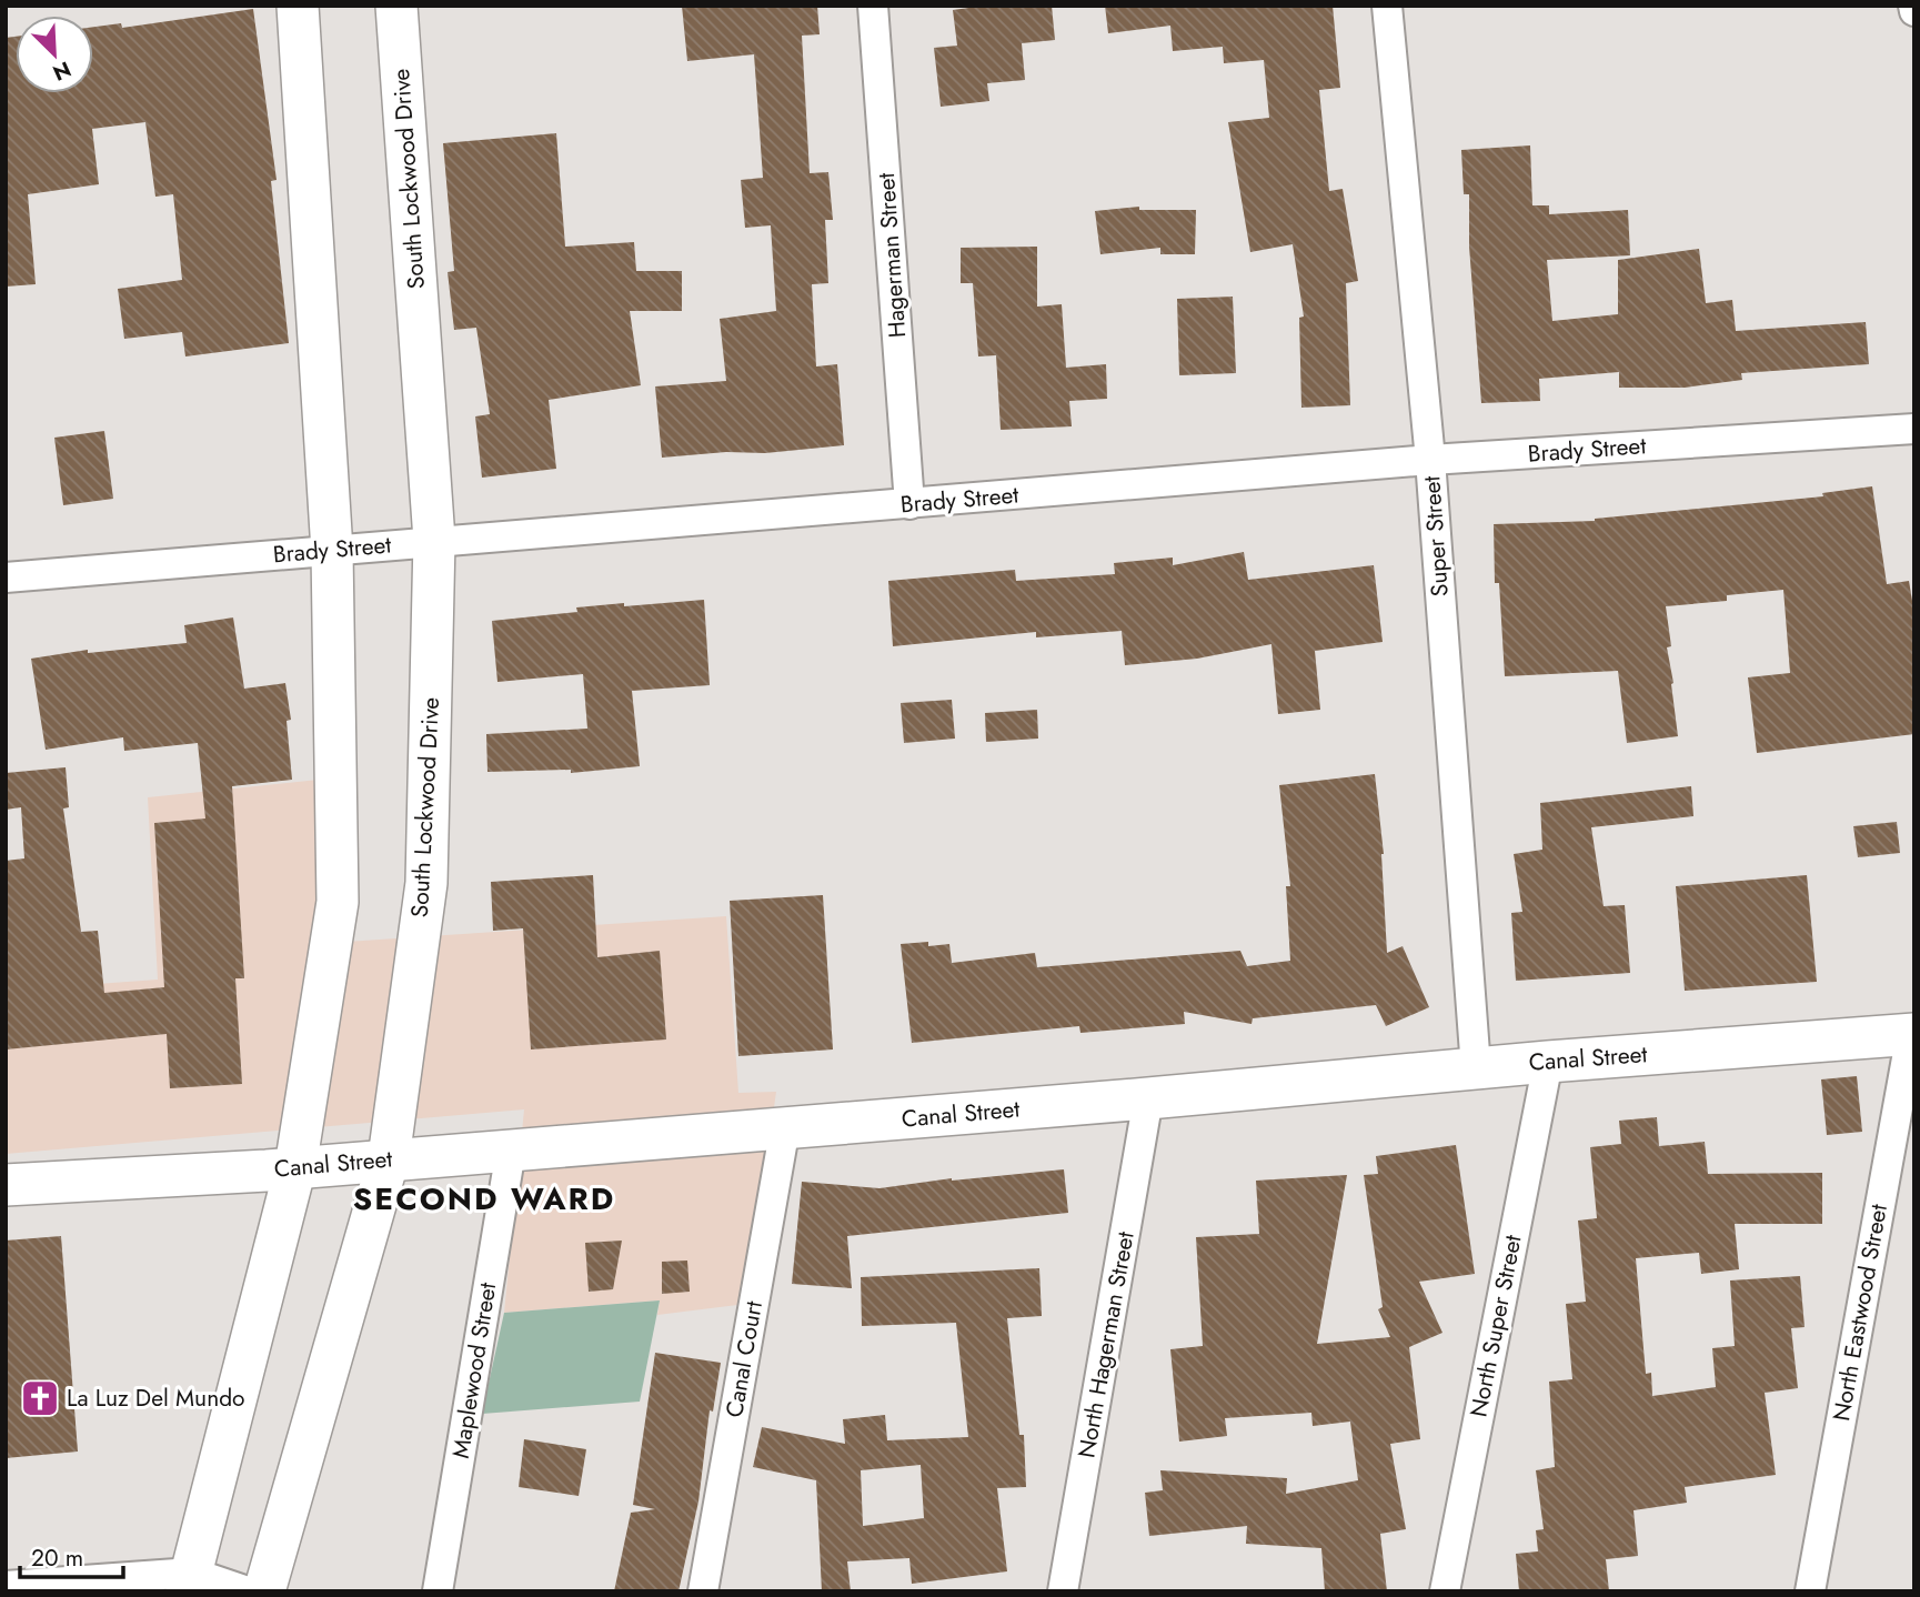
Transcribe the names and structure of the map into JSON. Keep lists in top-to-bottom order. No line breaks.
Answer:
{"streets":{"main road":["South Lockwood Drive","Canal Street"],"street":["Hagerman Street","Brady Street","Super Street","North Eastwood Street","North Super Street","North Hagerman Street","Canal Court","Maplewood Street"]},"crossings":[["South Lockwood Drive","Brady Street"],["South Lockwood Drive","Canal Street"],["Hagerman Street","Brady Street"],["Brady Street","Super Street"],["Super Street","Canal Street"],["Canal Street","North Eastwood Street"],["Canal Street","North Super Street"],["Canal Street","North Hagerman Street"],["Canal Street","Canal Court"],["Canal Street","Maplewood Street"]],"districts":["SECOND WARD"],"places":{"church":["La Luz Del Mundo"]},"scale_bar":"20 m","north":"bottom right"}
